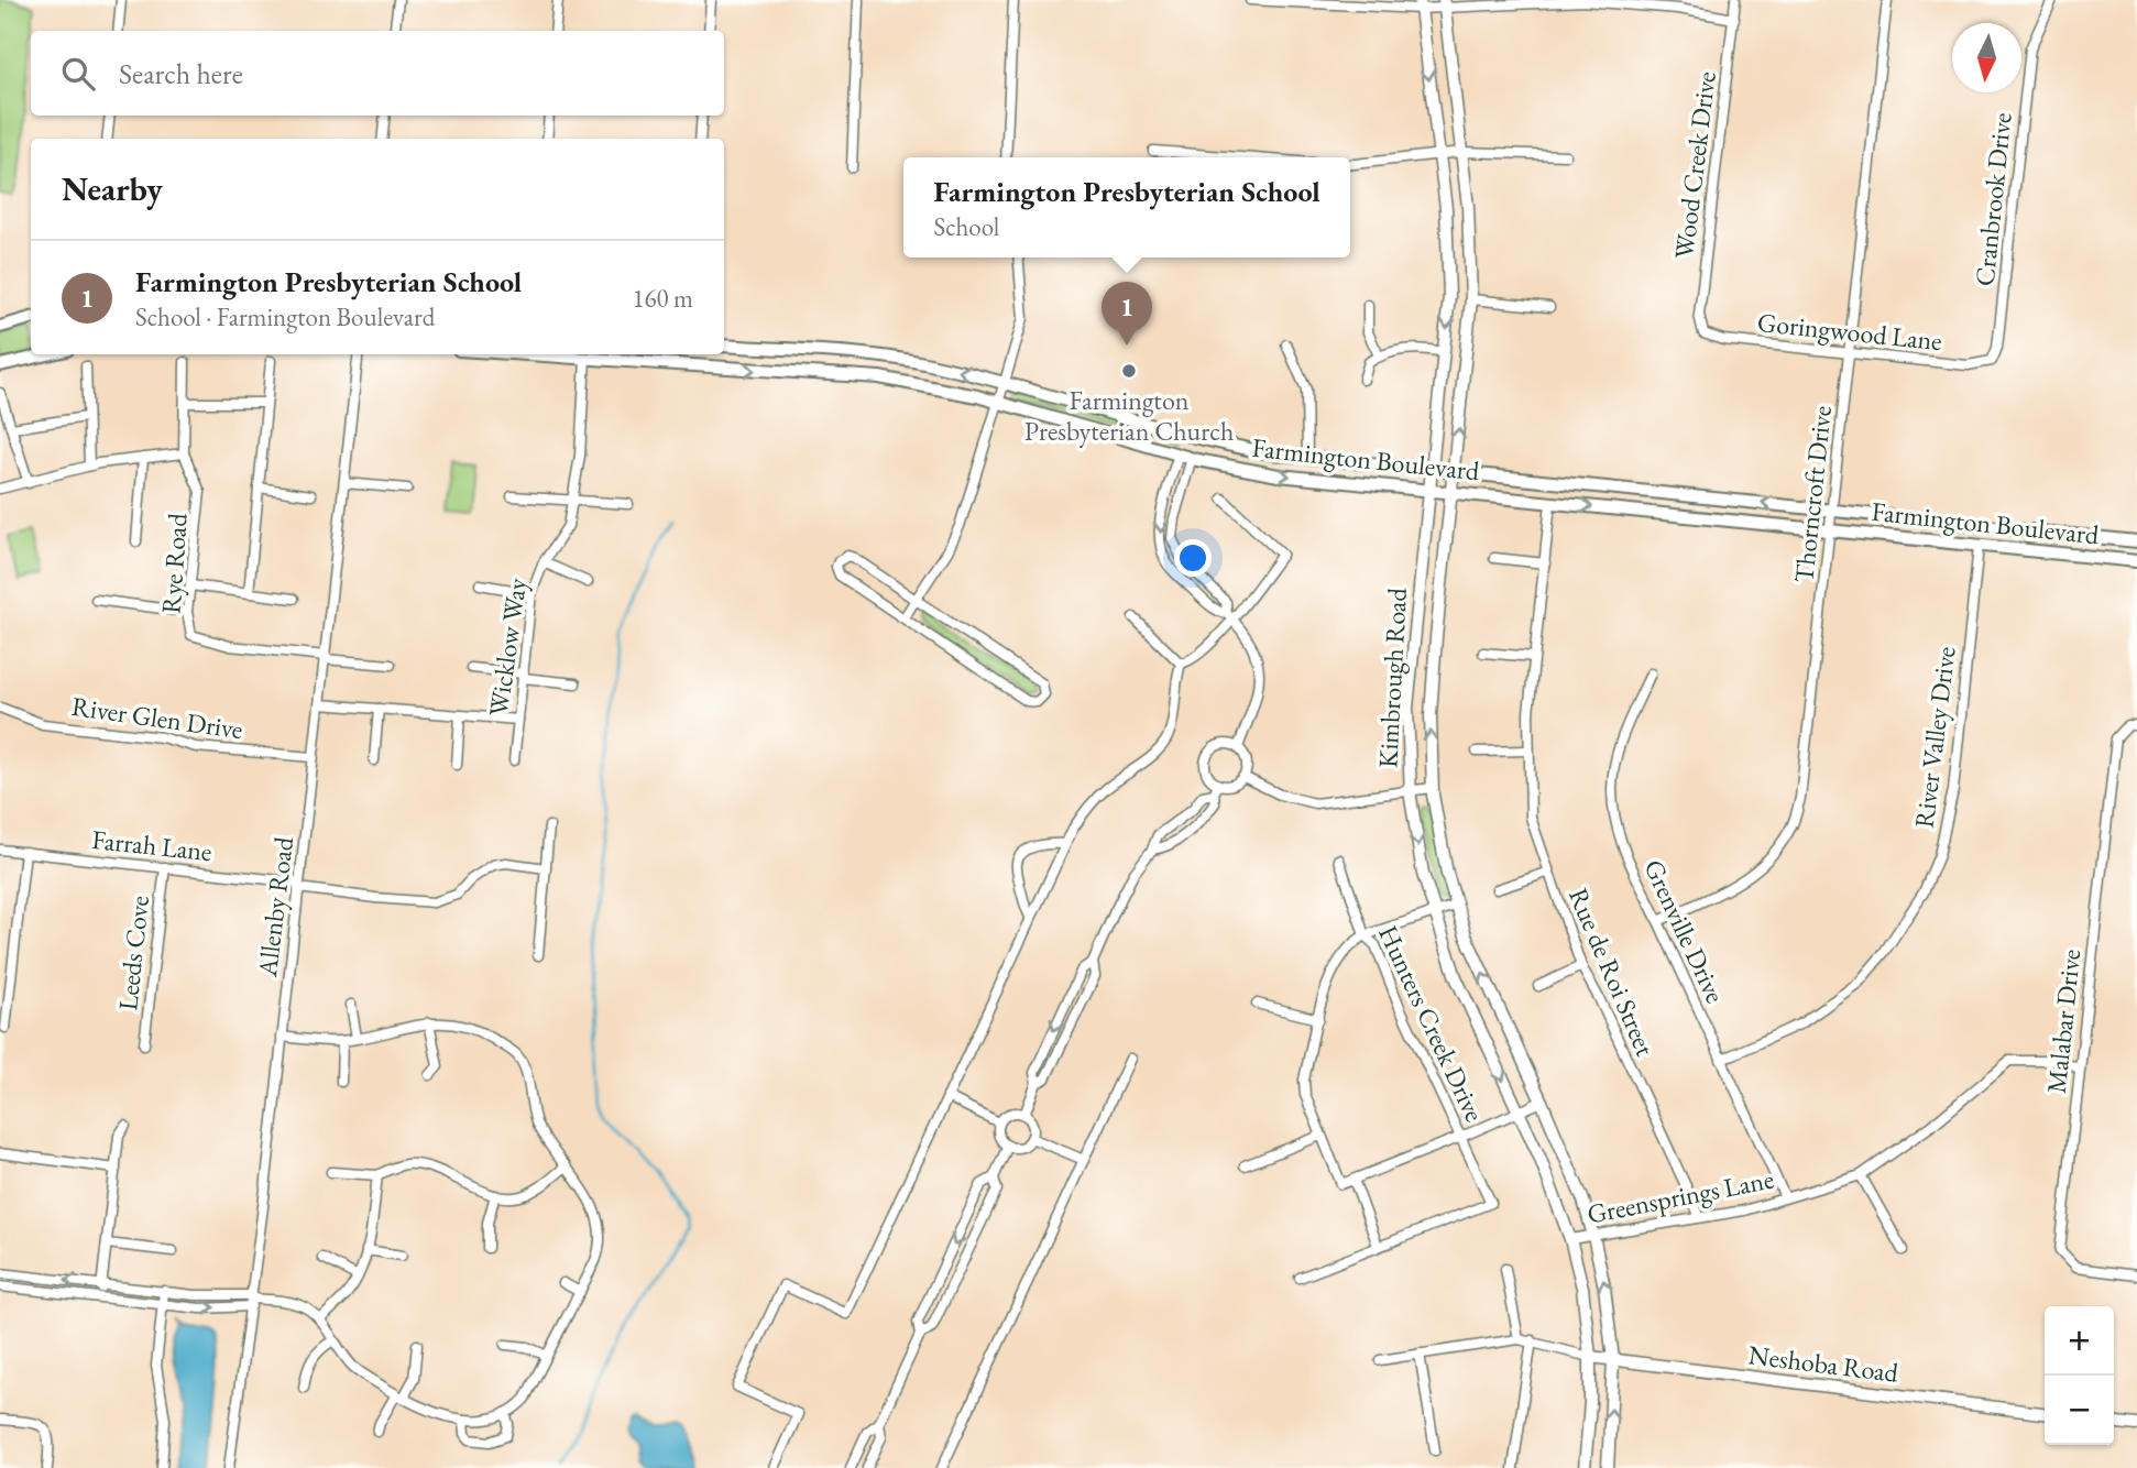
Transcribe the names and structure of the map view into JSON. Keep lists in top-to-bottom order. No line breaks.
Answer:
{"streets":{"main road":["Farmington Boulevard"],"street":["Wood Creek Drive","Cranbrook Drive","Goringwood Lane","Thorncroft Drive","Rye Road","Wicklow Way","Kimbrough Road","River Glen Drive","River Valley Drive","Farrah Lane","Allenby Road","Grenville Drive","Leeds Cove","Rue de Roi Street","Malabar Drive","Hunters Creek Drive","Greensprings Lane","Neshoba Road"]},"crossings":[["Wood Creek Drive","Goringwood Lane"],["Cranbrook Drive","Goringwood Lane"],["Goringwood Lane","Thorncroft Drive"],["Farmington Boulevard","Thorncroft Drive"],["Farmington Boulevard","Wicklow Way"],["Farmington Boulevard","Kimbrough Road"],["Farmington Boulevard","River Valley Drive"],["Farmington Boulevard","Rue de Roi Street"],["Thorncroft Drive","Grenville Drive"],["Rye Road","Allenby Road"],["Kimbrough Road","Greensprings Lane"],["Kimbrough Road","Neshoba Road"],["River Glen Drive","Allenby Road"],["River Valley Drive","Grenville Drive"],["Farrah Lane","Allenby Road"],["Farrah Lane","Leeds Cove"],["Grenville Drive","Greensprings Lane"],["Rue de Roi Street","Greensprings Lane"],["Malabar Drive","Greensprings Lane"]],"places":["Farmington Presbyterian Church"],"north":"bottom","page":{"search":"Search here","heading":"Nearby","popup":["Farmington Presbyterian School","School"],"list":[{"mark":"1","name":"Farmington Presbyterian School","note":"School · Farmington Boulevard","value":"160 m"}],"pins":"1","map_buttons":["+","−"]}}
